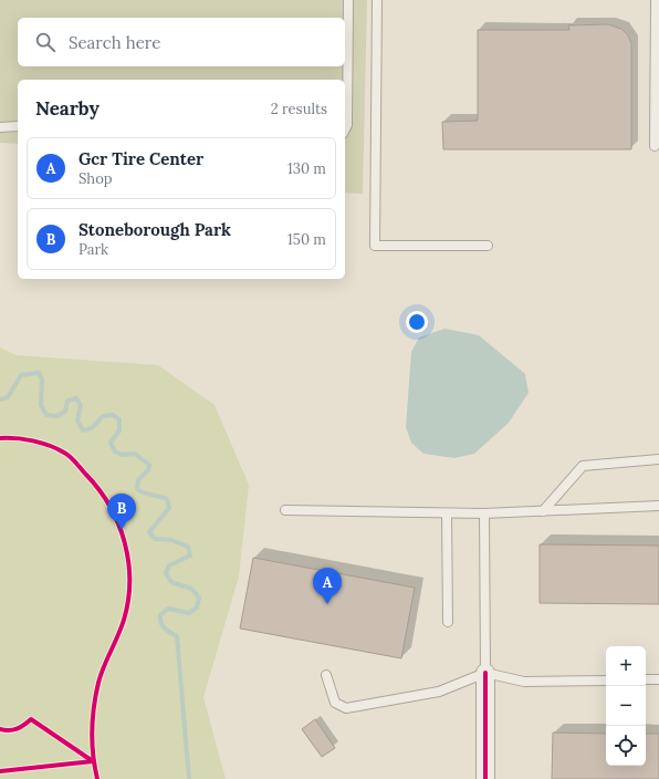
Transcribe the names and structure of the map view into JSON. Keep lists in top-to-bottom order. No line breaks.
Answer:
{"page":{"search":"Search here","heading":["Nearby","2 results"],"list":[{"mark":"A","name":"Gcr Tire Center","note":"Shop","value":"130 m"},{"mark":"B","name":"Stoneborough Park","note":"Park","value":"150 m"}],"pins":["B","A"],"map_buttons":["+","−"]}}
